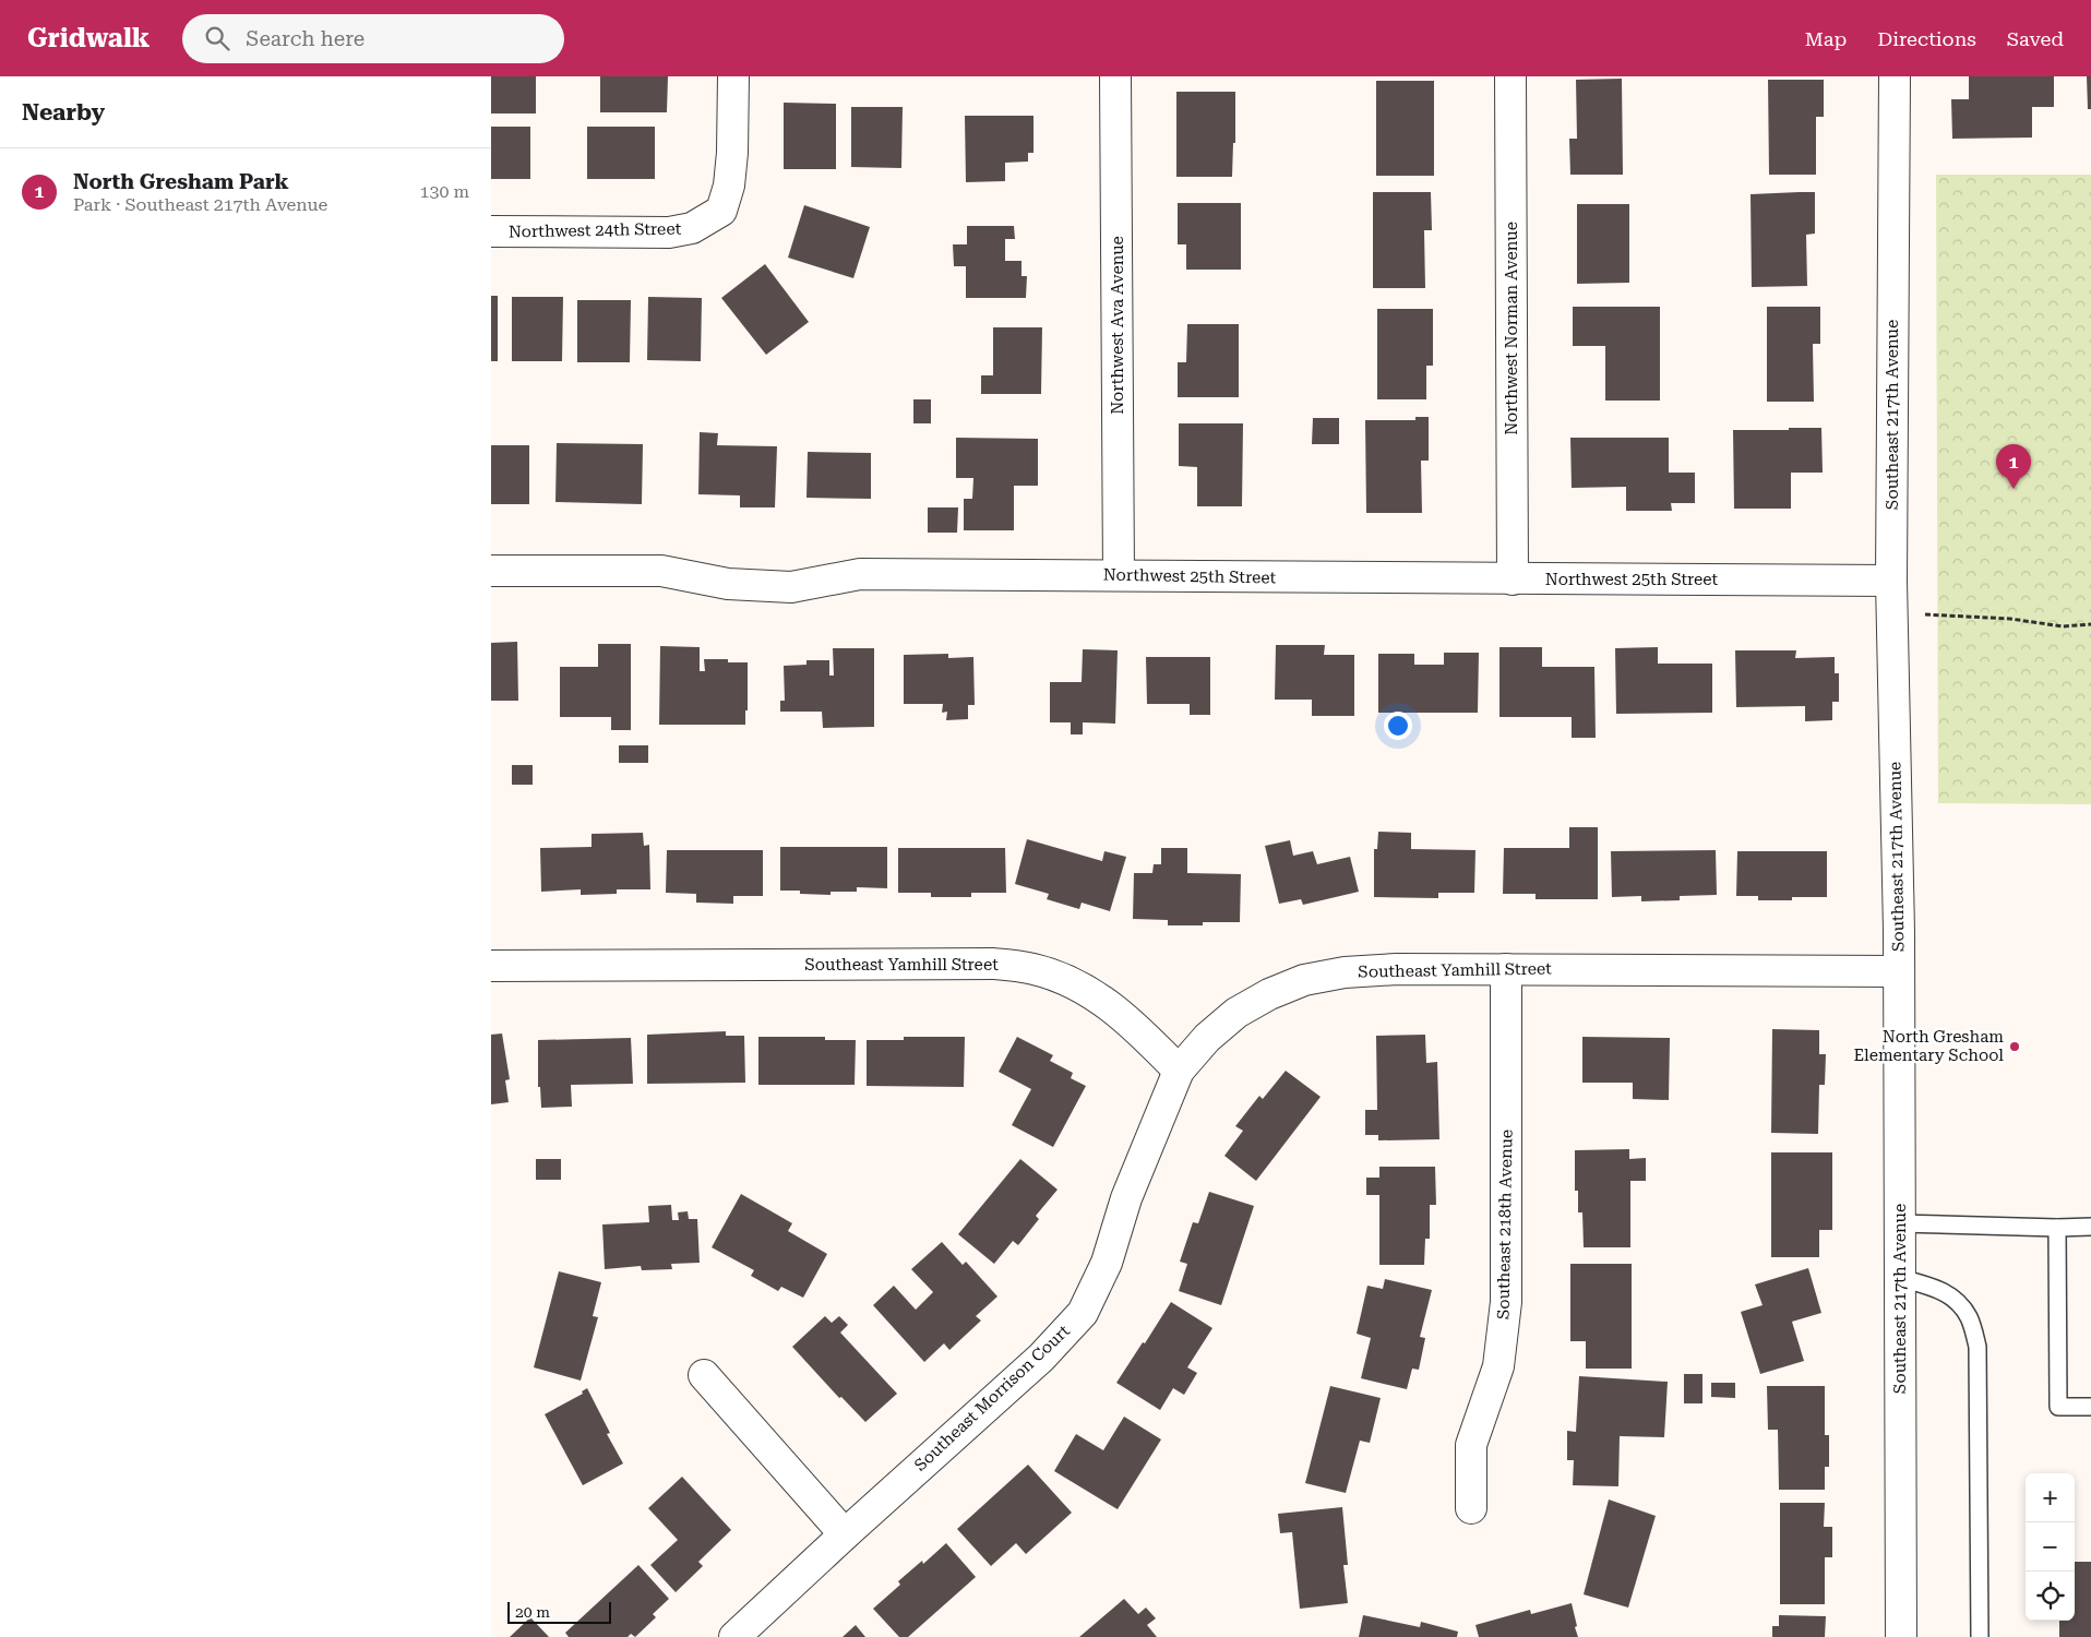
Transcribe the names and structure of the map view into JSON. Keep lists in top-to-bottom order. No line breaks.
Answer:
{"streets":{"street":["Northwest 24th Street","Northwest Ava Avenue","Northwest Norman Avenue","Southeast 217th Avenue","Northwest 25th Street","Southeast Yamhill Street","Southeast 218th Avenue","Southeast Morrison Court"]},"crossings":[["Northwest Ava Avenue","Northwest 25th Street"],["Northwest Norman Avenue","Northwest 25th Street"],["Southeast 217th Avenue","Northwest 25th Street"],["Southeast 217th Avenue","Southeast Yamhill Street"],["Southeast Yamhill Street","Southeast 218th Avenue"],["Southeast Yamhill Street","Southeast Morrison Court"]],"places":["North Gresham Elementary School"],"scale_bar":"20 m","page":{"header":"Gridwalk","search":"Search here","nav":["Map","Directions","Saved"],"heading":"Nearby","list":[{"mark":"1","name":"North Gresham Park","note":"Park · Southeast 217th Avenue","value":"130 m"}],"pins":"1","map_buttons":["+","−"],"scale":"20 m"}}
